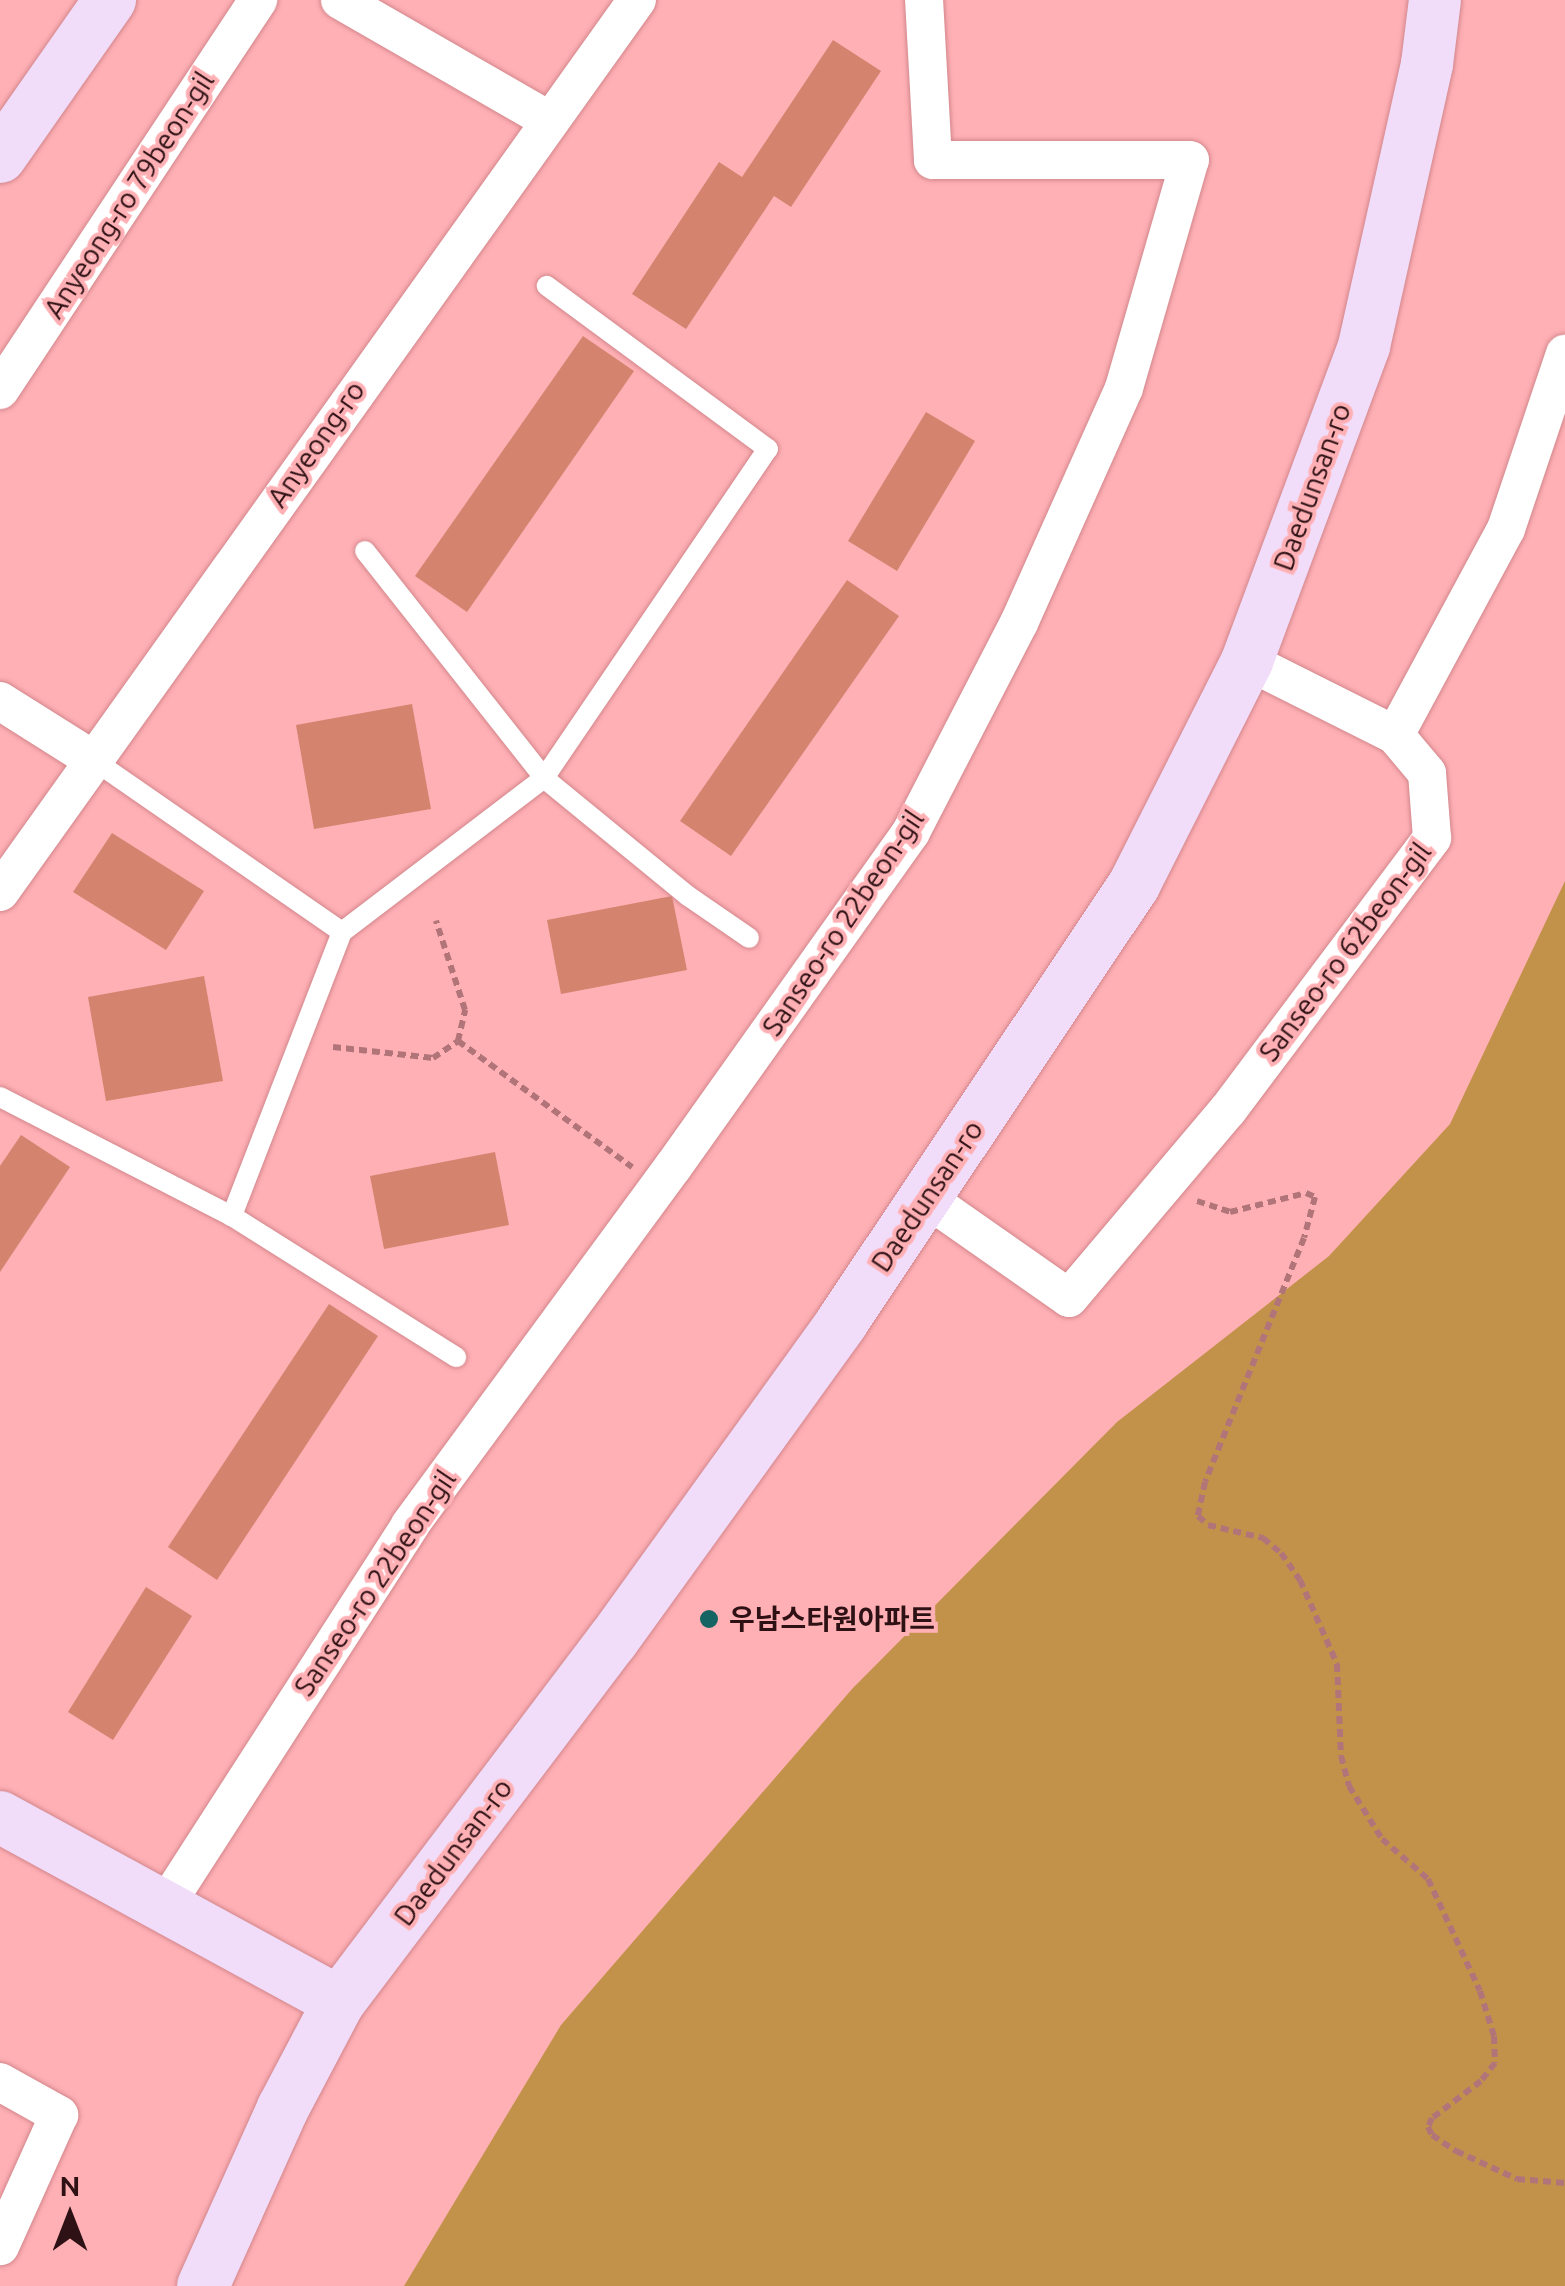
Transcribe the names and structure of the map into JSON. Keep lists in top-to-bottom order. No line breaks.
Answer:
{"streets":{"main road":["Daedunsan-ro"],"street":["Anyeong-ro 79beon-gil","Anyeong-ro","Sanseo-ro 22beon-gil","Sanseo-ro 62beon-gil"]},"crossings":[["Daedunsan-ro","Sanseo-ro 62beon-gil"]],"places":["우남스타원아파트"],"north":"top"}
